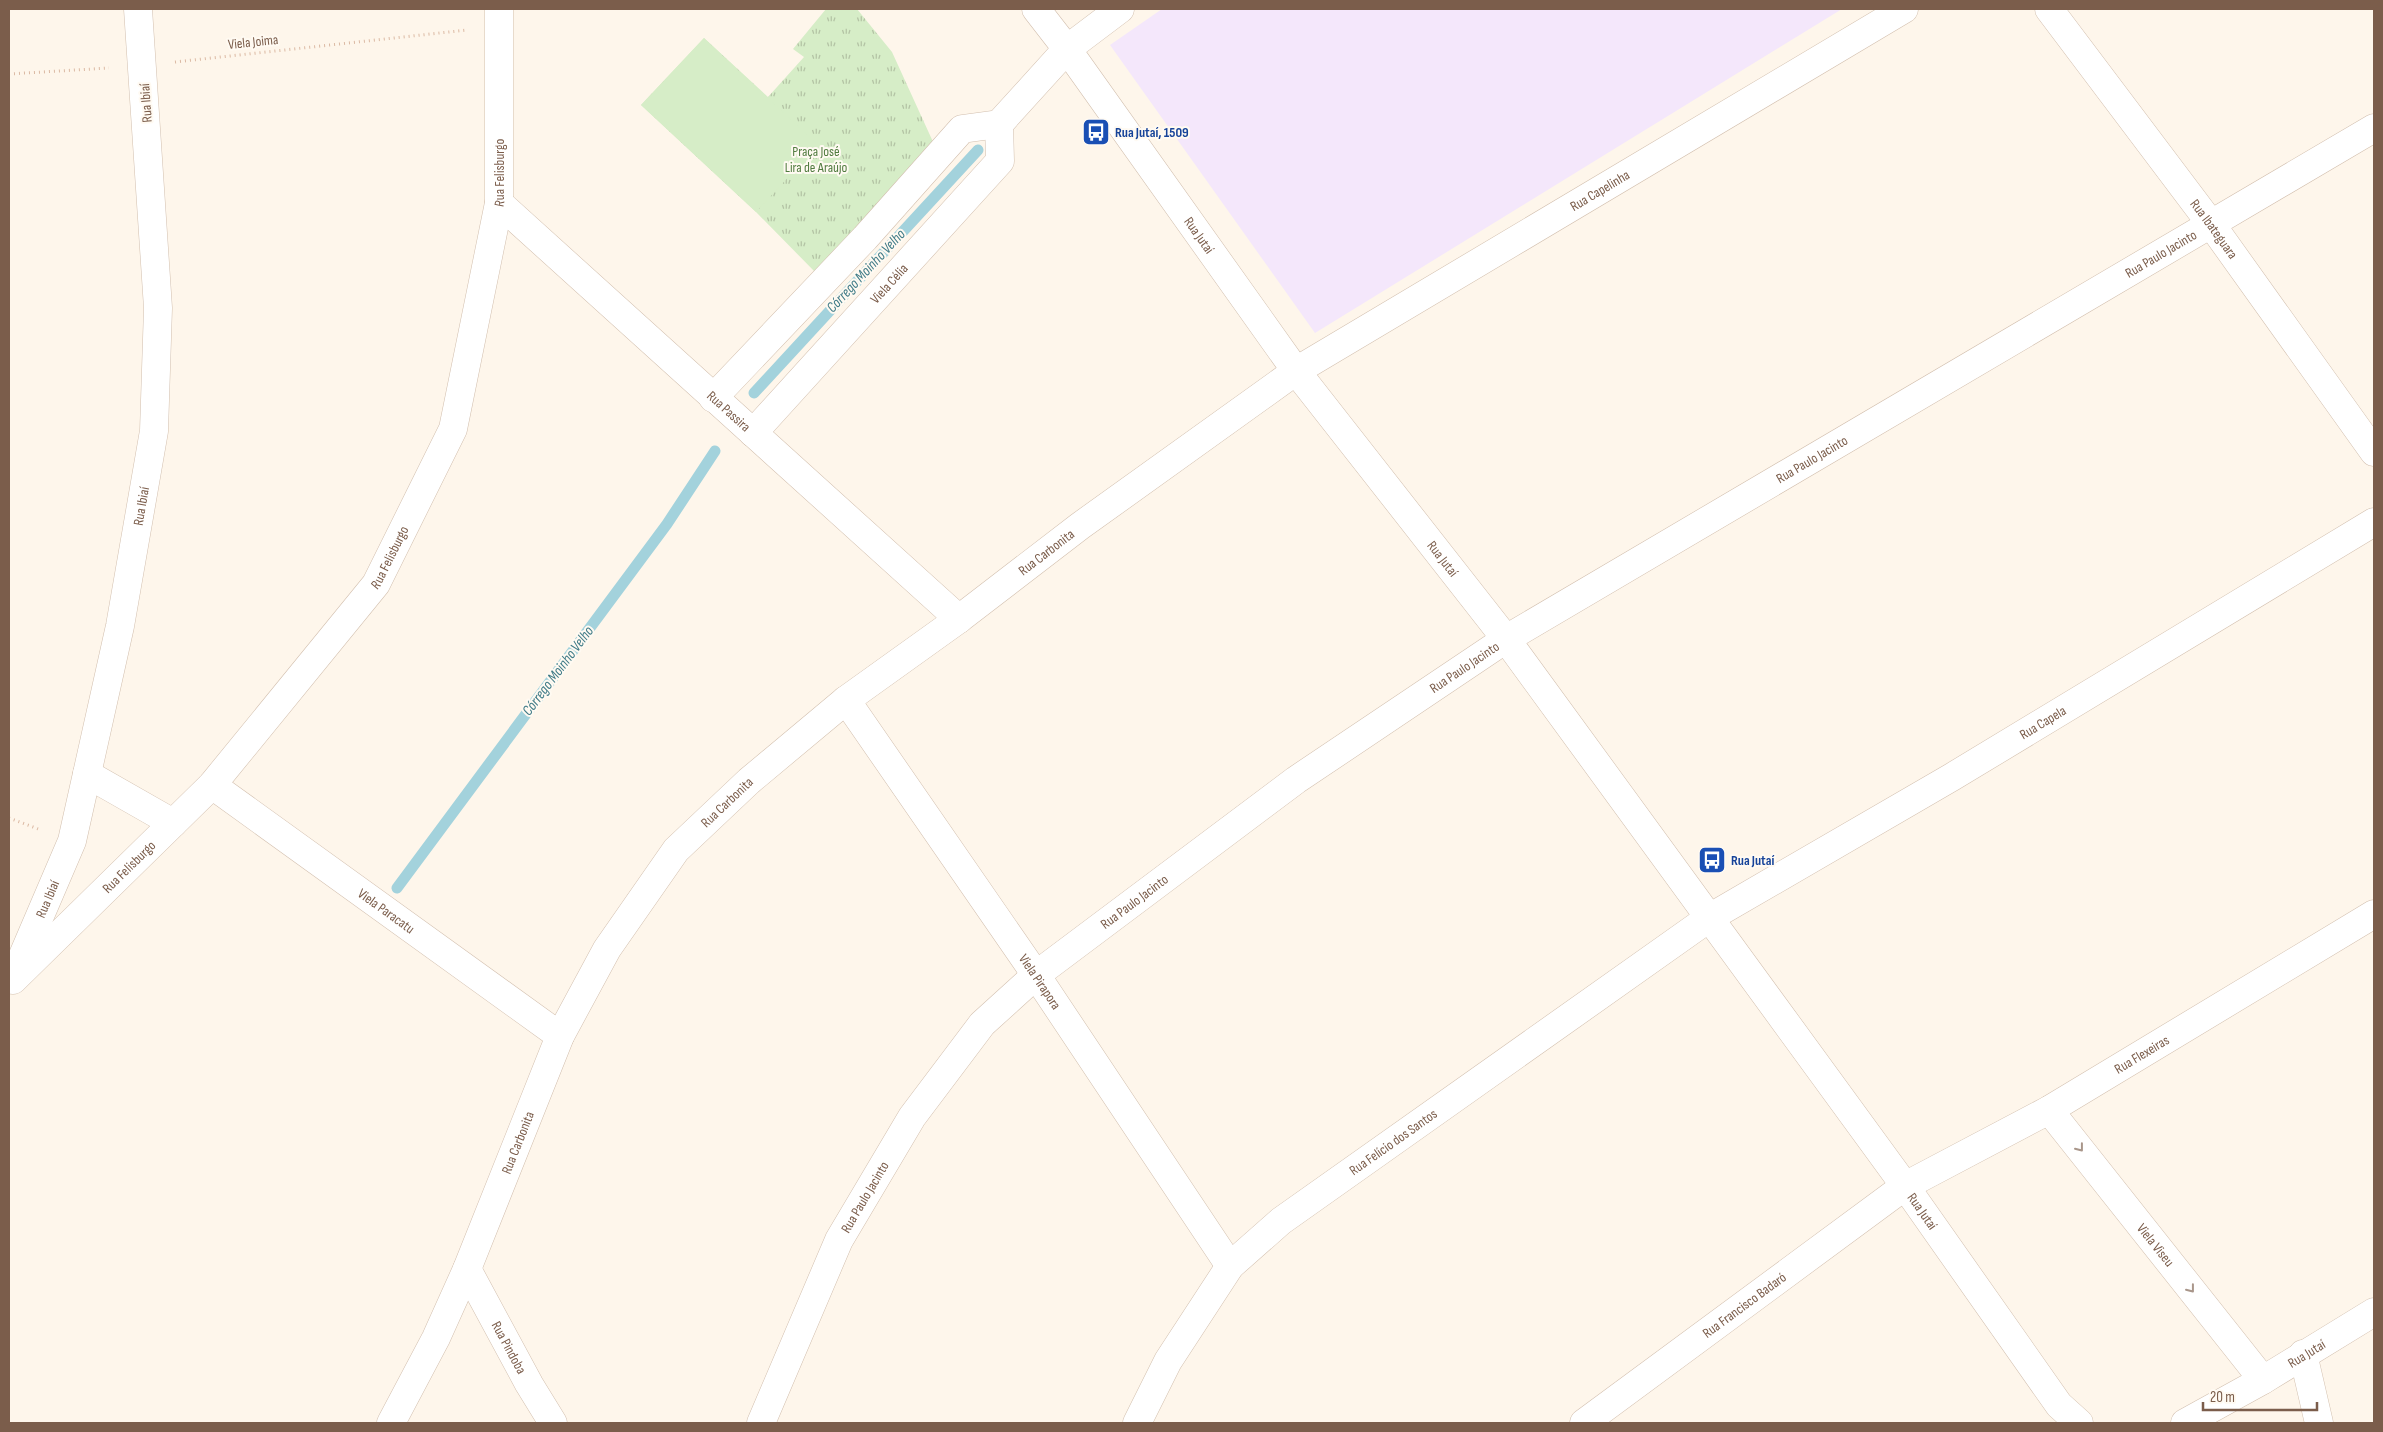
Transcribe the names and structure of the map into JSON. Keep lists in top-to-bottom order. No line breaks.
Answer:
{"streets":{"street":["Rua Ibiaí","Rua Felisburgo","Rua Capelinha","Rua Ibateguara","Rua Jutaí","Rua Paulo Jacinto","Viela Célia","Rua Passira","Rua Carbonita","Rua Capela","Viela Paracatu","Viela Pirapora","Rua Flexeiras","Rua Felício dos Santos","Viela Viseu","Rua Francisco Badaró","Rua Pindoba"],"path":["Viela Joima"]},"crossings":[["Viela Joima","Rua Ibiaí"],["Viela Joima","Rua Felisburgo"],["Rua Ibiaí","Rua Felisburgo"],["Rua Felisburgo","Rua Passira"],["Rua Felisburgo","Viela Paracatu"],["Rua Capelinha","Rua Jutaí"],["Rua Capelinha","Rua Carbonita"],["Rua Ibateguara","Rua Paulo Jacinto"],["Rua Jutaí","Rua Paulo Jacinto"],["Rua Jutaí","Rua Carbonita"],["Rua Jutaí","Rua Capela"],["Rua Jutaí","Rua Flexeiras"],["Rua Jutaí","Rua Felício dos Santos"],["Rua Jutaí","Viela Viseu"],["Rua Jutaí","Rua Francisco Badaró"],["Rua Paulo Jacinto","Viela Pirapora"],["Viela Célia","Rua Passira"],["Rua Passira","Rua Carbonita"],["Rua Carbonita","Viela Paracatu"],["Rua Carbonita","Viela Pirapora"],["Rua Carbonita","Rua Pindoba"],["Rua Capela","Rua Felício dos Santos"],["Viela Pirapora","Rua Felício dos Santos"],["Rua Flexeiras","Viela Viseu"],["Rua Flexeiras","Rua Francisco Badaró"]],"one_way":["Viela Viseu"],"water":["Córrego Moinho Velho"],"parks":["Praça José Lira de Araújo"],"places":{"bus stop":["Rua Jutaí, 1509","Rua Jutaí"]},"scale_bar":"20 m"}
